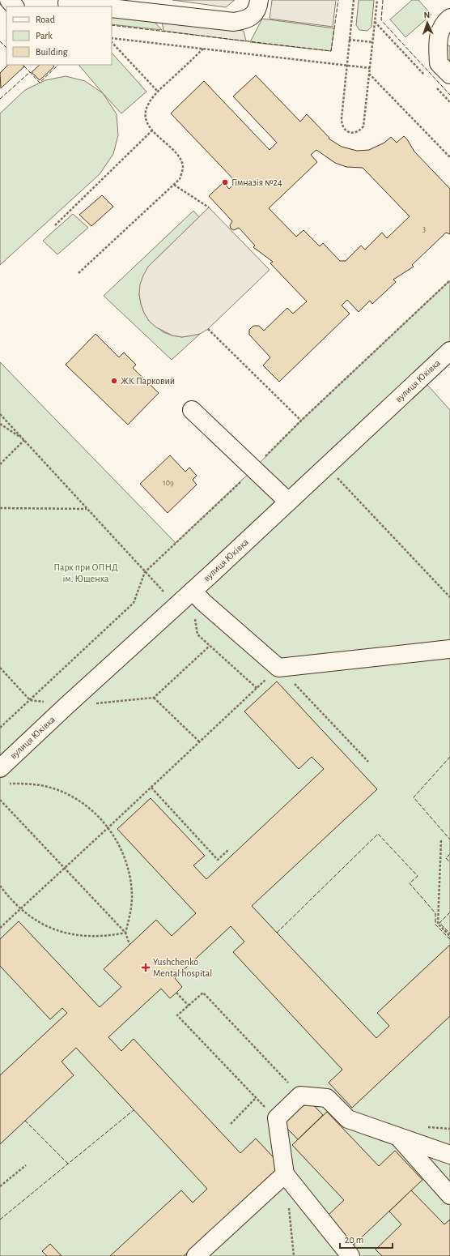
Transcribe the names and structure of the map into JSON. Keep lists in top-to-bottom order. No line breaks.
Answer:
{"streets":{"street":["вулиця Юківка"]},"parks":["Парк при ОПНД ім. Ющенка"],"places":{"other":["Гімназія №24","ЖК Парковий"],"health":["Yushchenko Mental hospital"]},"house_numbers":["3","109"],"legend":["Road","Park","Building"],"scale_bar":"20 m","north":"top"}
